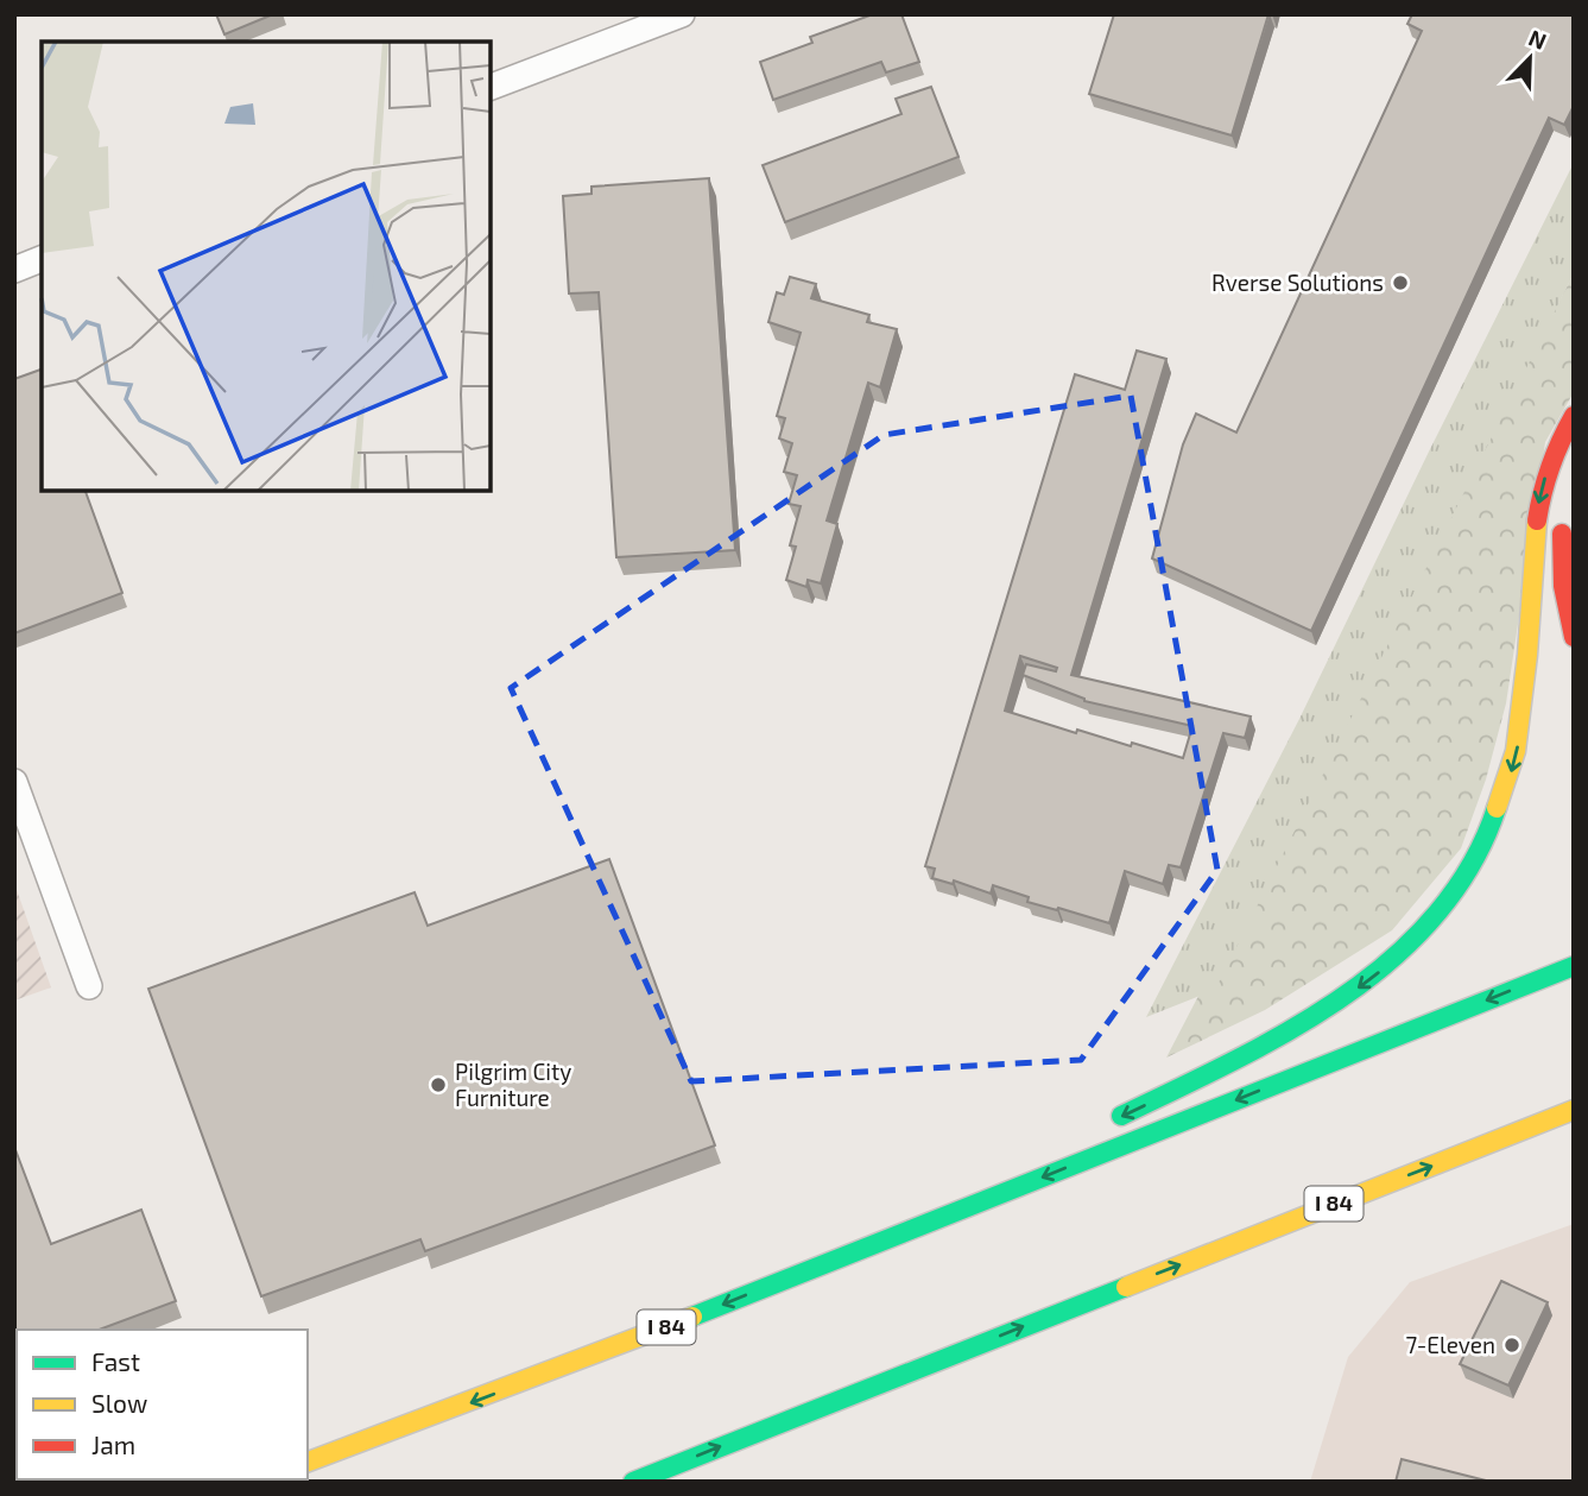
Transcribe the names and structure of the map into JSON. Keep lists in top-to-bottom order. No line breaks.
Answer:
{"streets":{"highway":["I 84"]},"places":["Rverse Solutions","Pilgrim City Furniture","7-Eleven"],"legend":["Fast","Slow","Jam"],"north":"top right"}
